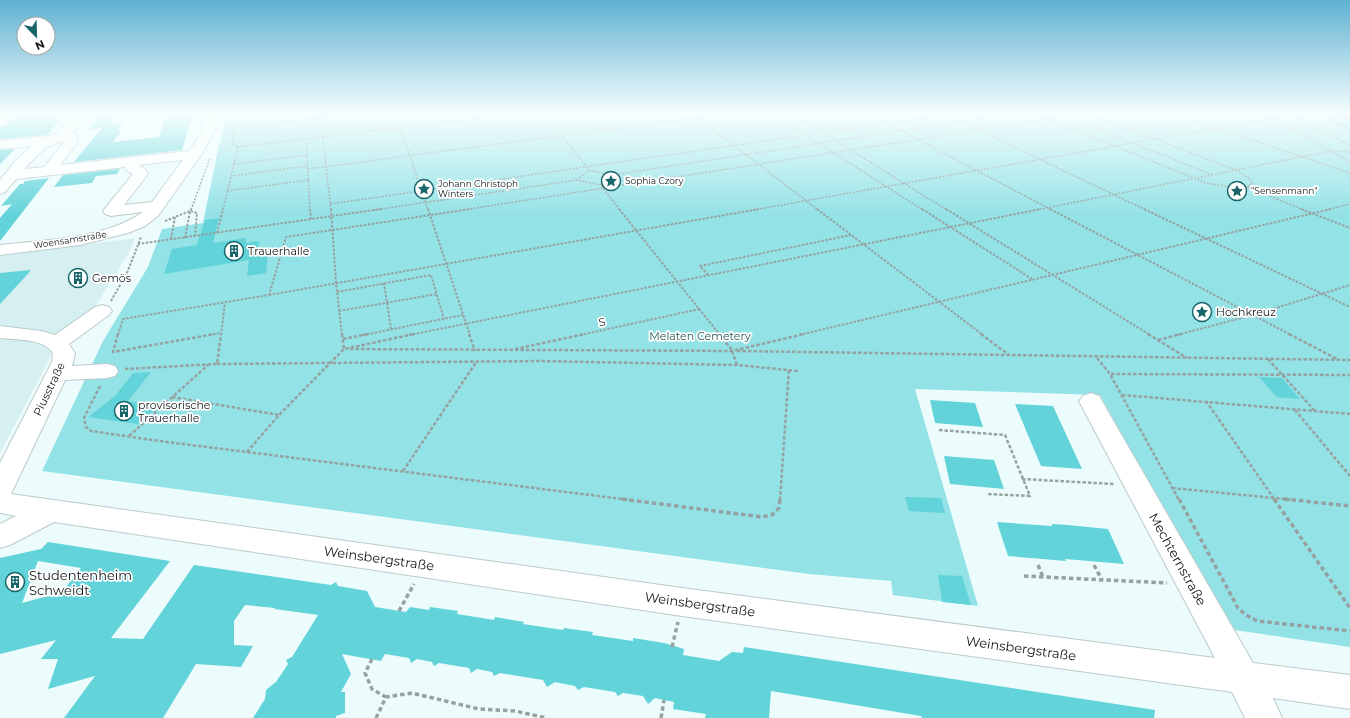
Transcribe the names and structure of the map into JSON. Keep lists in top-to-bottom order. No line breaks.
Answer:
{"streets":{"street":["Woensamstraße","Piusstraße","Weinsbergstraße","Mechternstraße"],"path":["S"]},"crossings":[["Weinsbergstraße","Mechternstraße"]],"parks":["Melaten Cemetery"],"places":{"place":["Sophia Czory","Johann Christoph Winters","\"Sensenmann\"","Hochkreuz"],"building":["Trauerhalle","Gemös","provisorische Trauerhalle","Studentenheim Schweidt"]},"north":"bottom right"}
